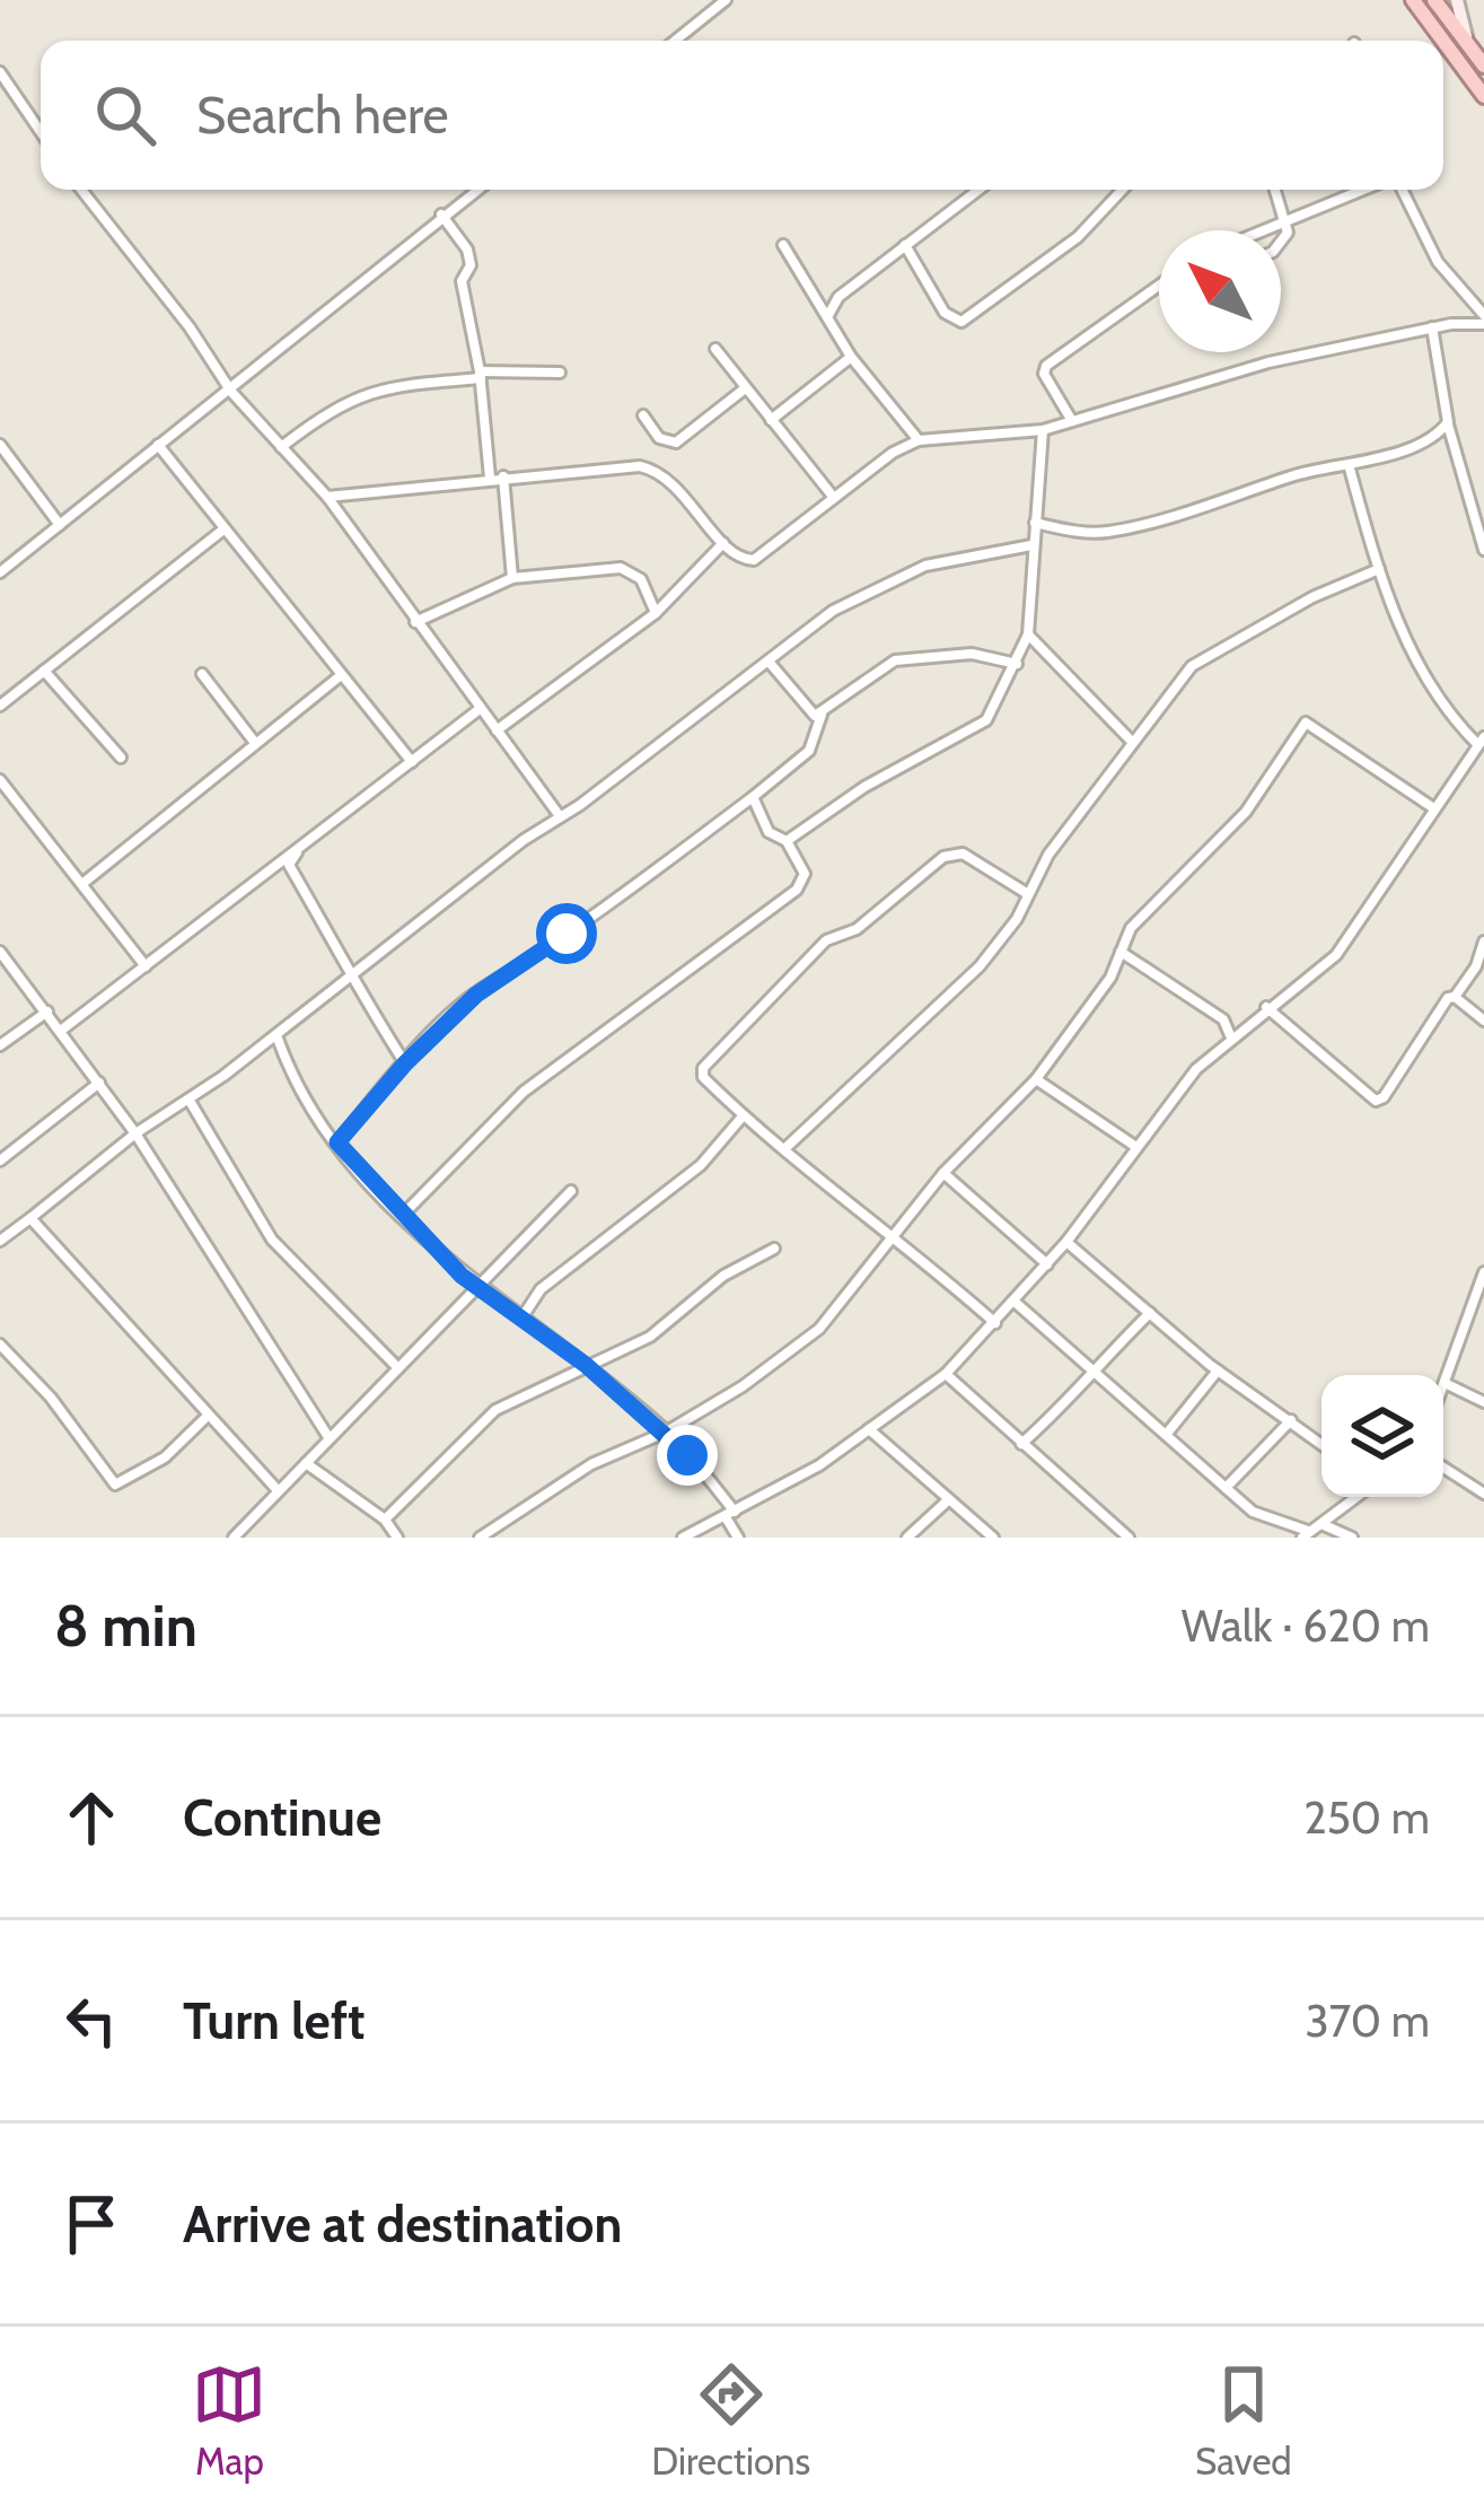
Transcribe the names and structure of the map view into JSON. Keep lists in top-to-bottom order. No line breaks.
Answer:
{"north":"top left","page":{"search":"Search here","heading":["8 min","Walk · 620 m"],"list":[["Continue","250 m"],["Turn left","370 m"],"Arrive at destination"],"nav":["Map","Directions","Saved"]}}
